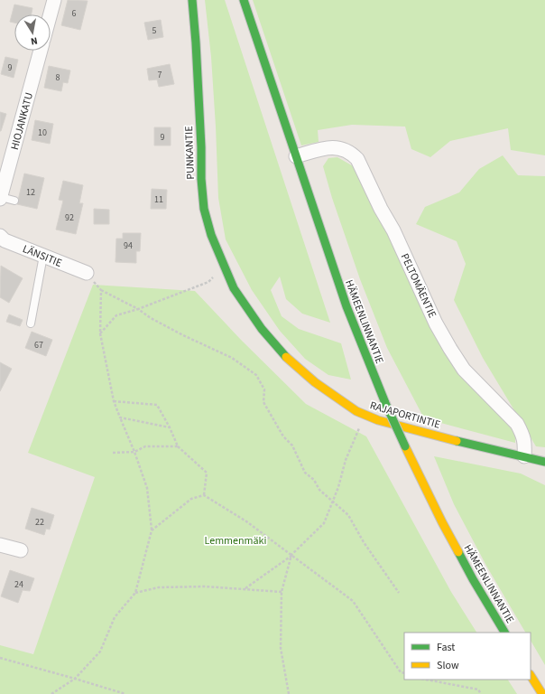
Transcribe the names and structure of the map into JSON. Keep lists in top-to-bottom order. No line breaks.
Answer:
{"streets":{"main road":["PUNKANTIE","HÄMEENLINNANTIE","RAJAPORTINTIE"],"street":["HIOJANKATU","LÄNSITIE","PELTOMÄENTIE"]},"crossings":[["PUNKANTIE","RAJAPORTINTIE"],["PELTOMÄENTIE","HÄMEENLINNANTIE"],["PELTOMÄENTIE","RAJAPORTINTIE"]],"parks":["Lemmenmäki"],"house_numbers":["6","5","9","7","8","10","9","12","11","92","94","67","22","24"],"legend":["Fast","Slow"],"north":"bottom"}
